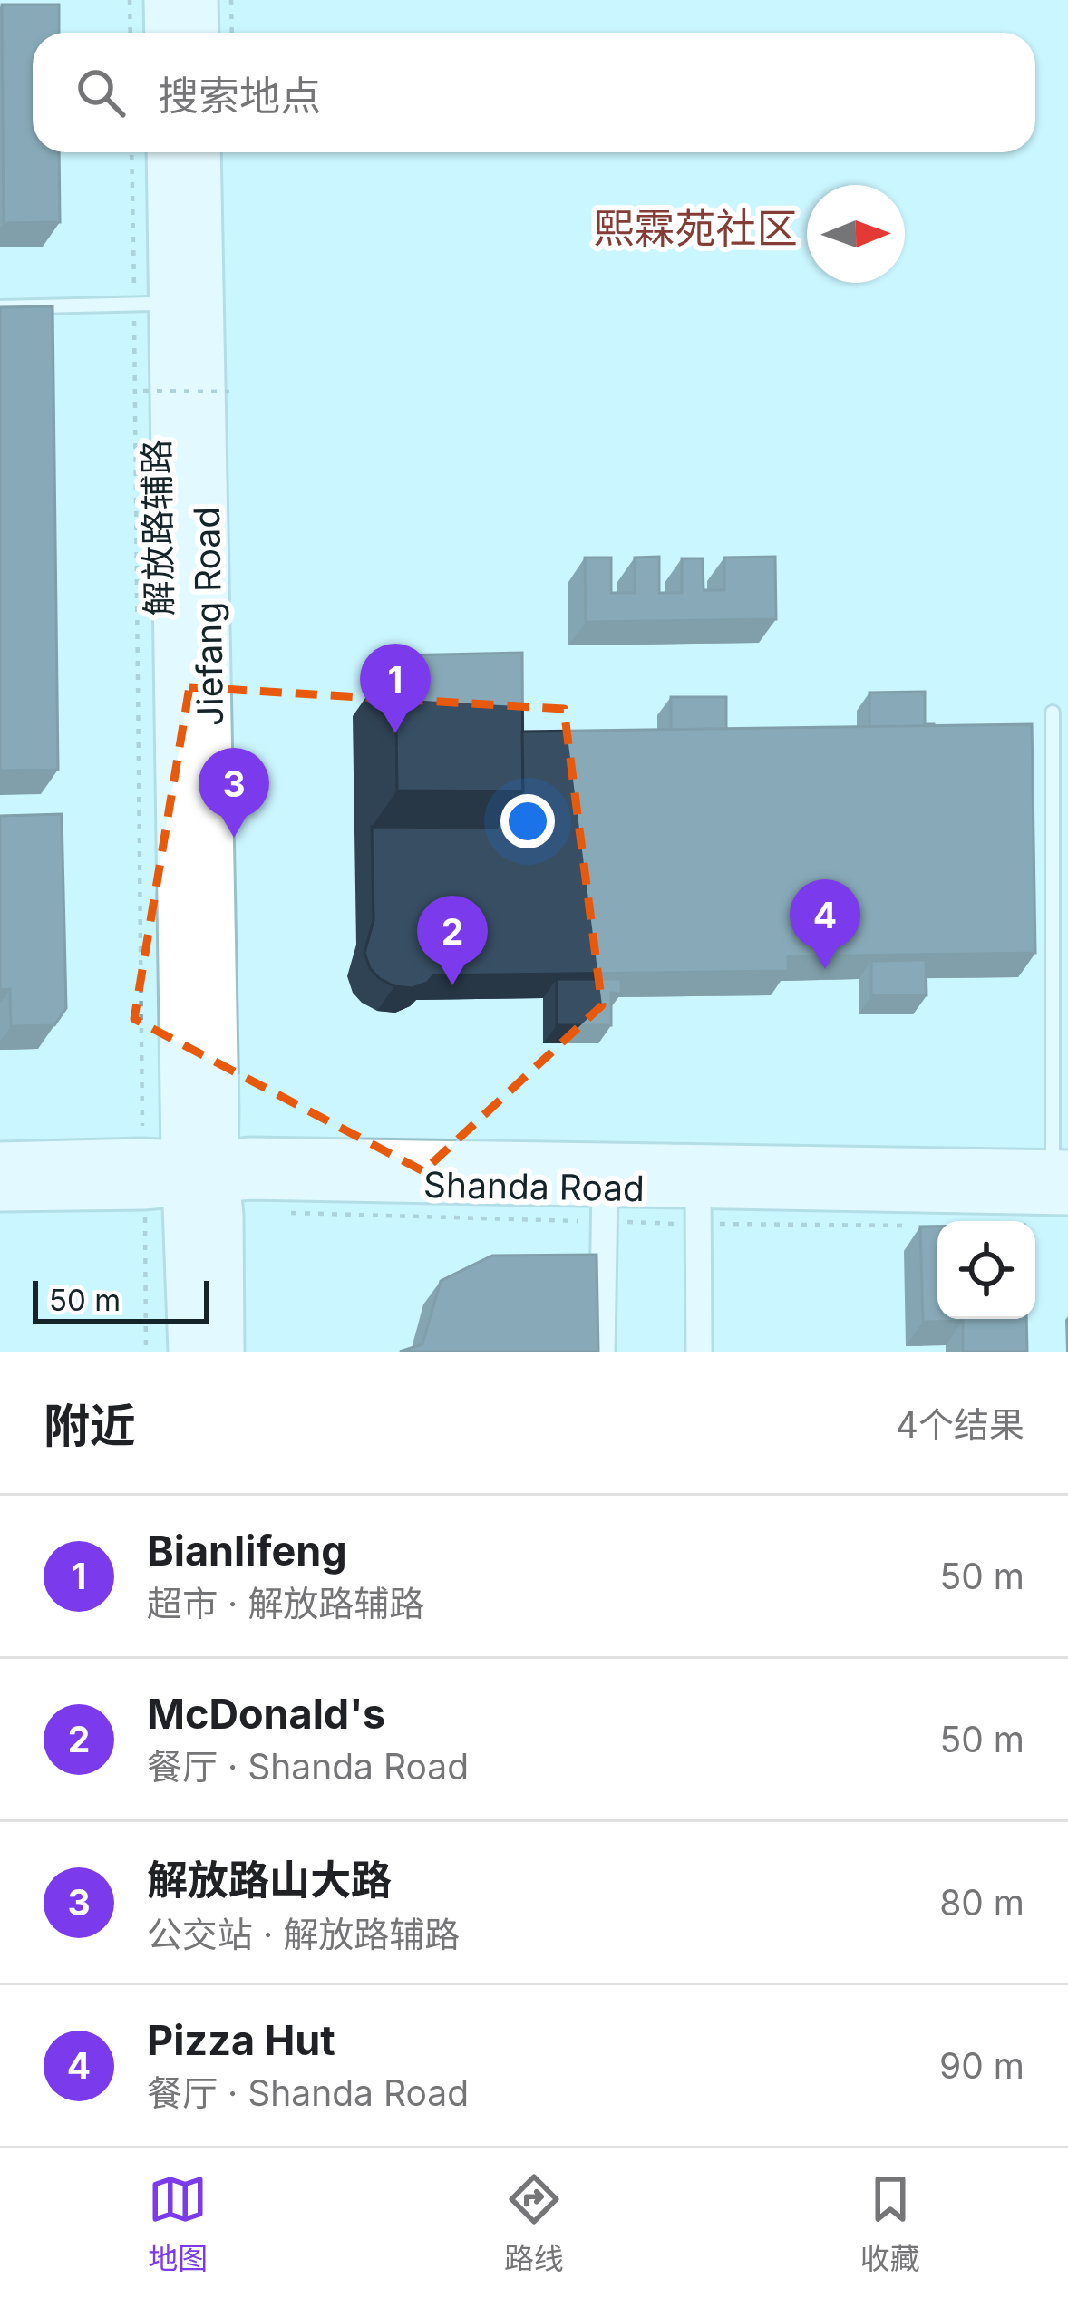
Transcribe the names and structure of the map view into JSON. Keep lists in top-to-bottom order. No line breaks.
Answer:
{"streets":{"main road":["解放路辅路","Jiefang Road","Shanda Road"]},"crossings":[["解放路辅路","Jiefang Road"],["Jiefang Road","Shanda Road"]],"districts":["熙霖苑社区"],"scale_bar":"50 m","north":"right","page":{"search":"搜索地点","pins":["1","3","4","2"],"scale":"50 m","heading":["附近","4个结果"],"list":[{"mark":"1","name":"Bianlifeng","note":"超市 · 解放路辅路","value":"50 m"},{"mark":"2","name":"McDonald's","note":"餐厅 · Shanda Road","value":"50 m"},{"mark":"3","name":"解放路山大路","note":"公交站 · 解放路辅路","value":"80 m"},{"mark":"4","name":"Pizza Hut","note":"餐厅 · Shanda Road","value":"90 m"}],"nav":["地图","路线","收藏"]}}
